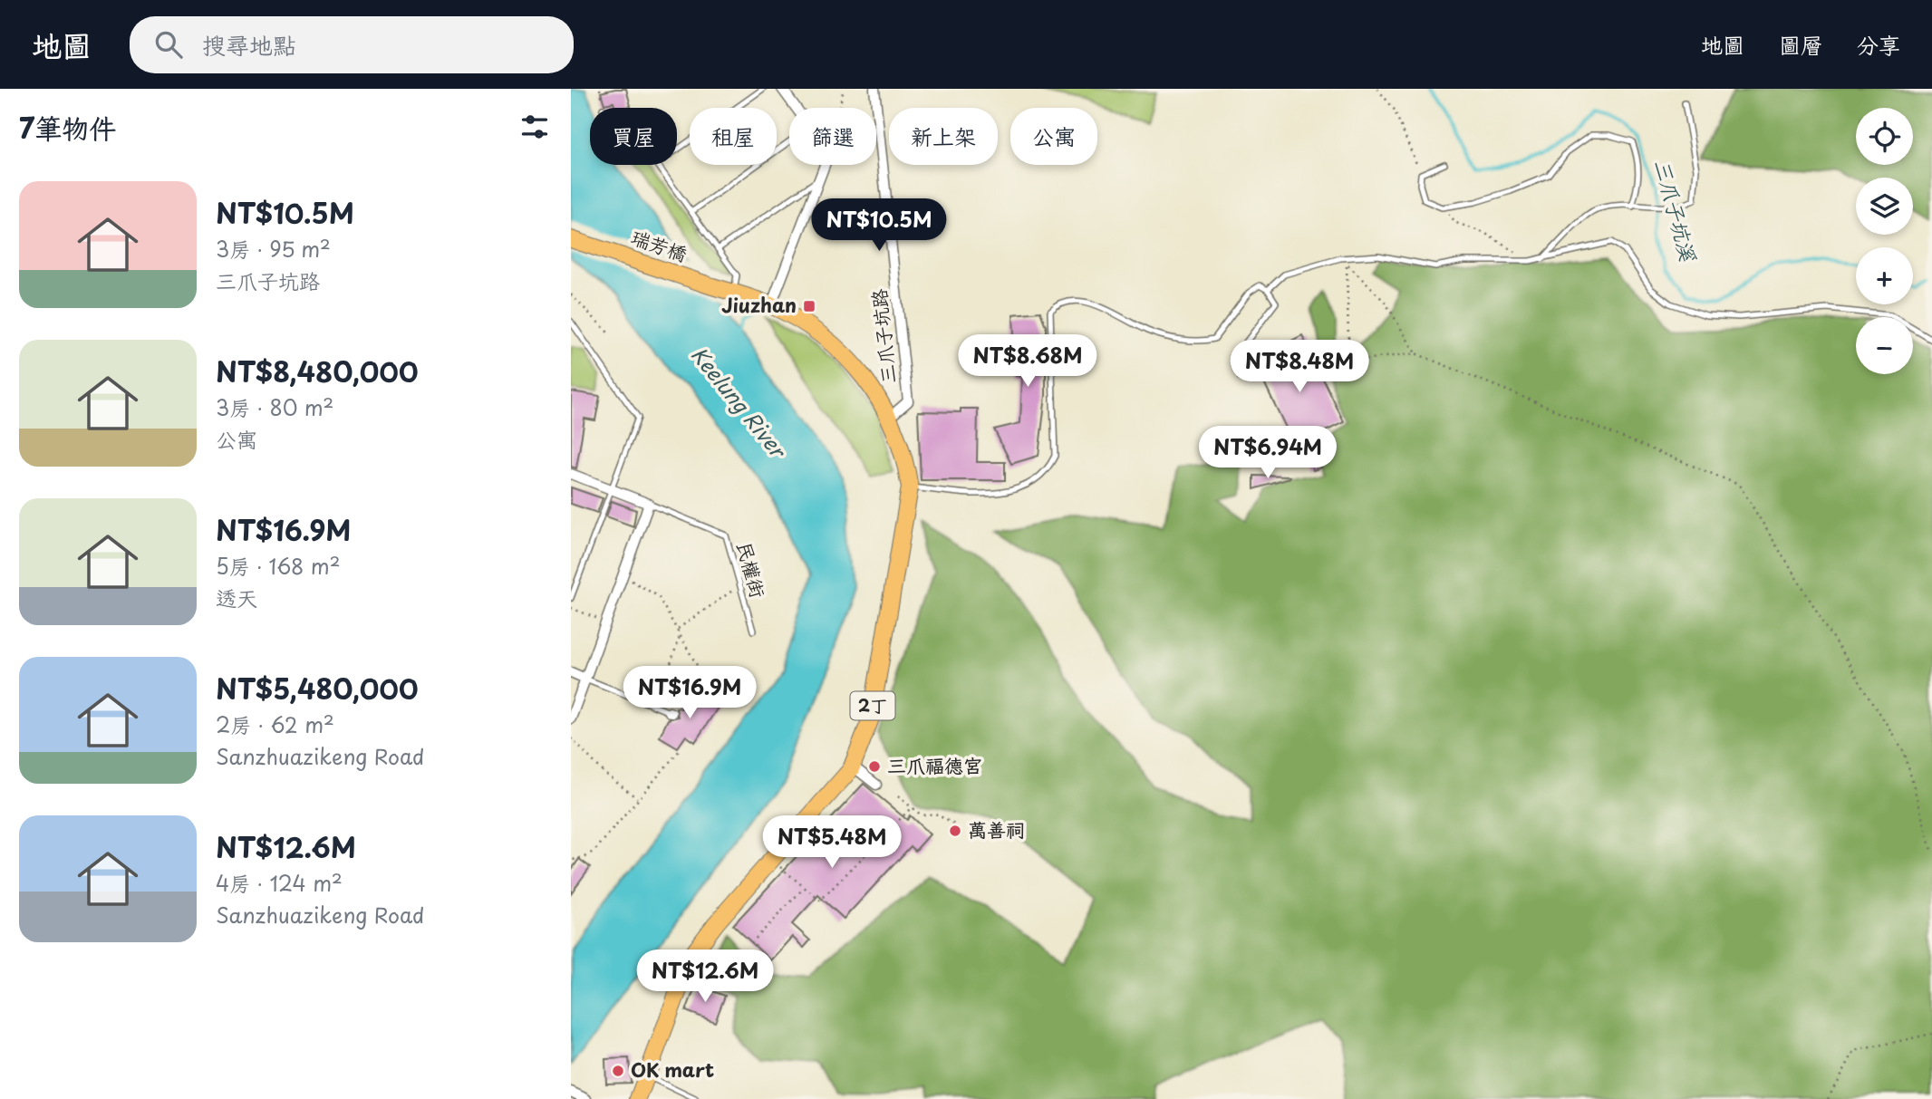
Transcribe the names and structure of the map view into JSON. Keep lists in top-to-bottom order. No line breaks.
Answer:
{"streets":{"main road":["瑞芳橋","2丁"],"street":["三爪子坑路"],"lane":["民權街"]},"crossings":[["瑞芳橋","2丁"],["三爪子坑路","2丁"]],"water":["三爪子坑溪","Keelung River"],"places":{"transit":["Jiuzhan"],"other":["三爪福德宮","萬善祠","OK mart"]},"page":{"header":"地圖","search":"搜尋地點","nav":["地圖","圖層","分享"],"heading":"7筆物件","map_buttons":["+","−"],"chip":["買屋","租屋","篩選","新上架","公寓"],"list":[{"name":"NT$10.5M","note":"3房 · 95 m² · 三爪子坑路"},{"name":"NT$8,480,000","note":"3房 · 80 m² · 公寓"},{"name":"NT$16.9M","note":"5房 · 168 m² · 透天"},{"name":"NT$5,480,000","note":"2房 · 62 m² · Sanzhuazikeng Road"},{"name":"NT$12.6M","note":"4房 · 124 m² · Sanzhuazikeng Road"}],"price":["NT$10.5M","NT$8.68M","NT$8.48M","NT$6.94M","NT$16.9M","NT$5.48M","NT$12.6M"]}}
